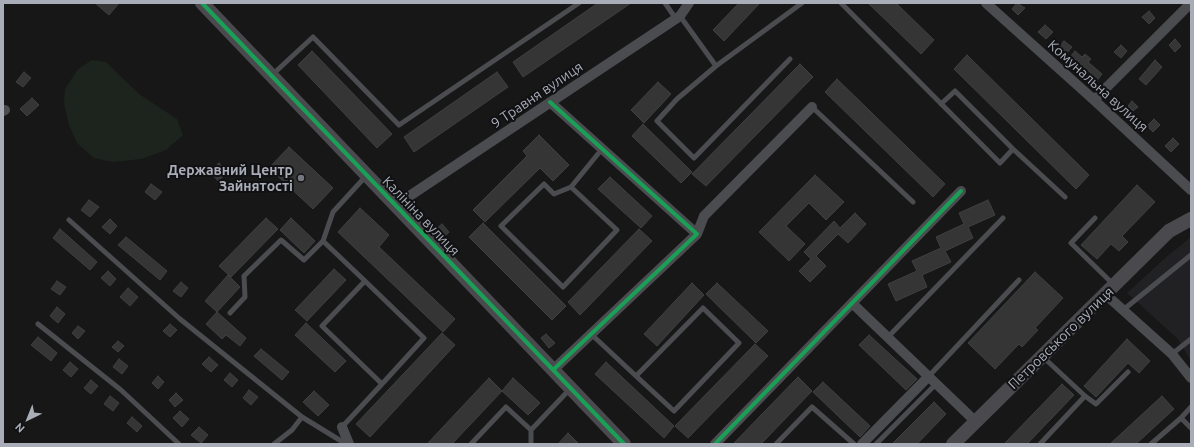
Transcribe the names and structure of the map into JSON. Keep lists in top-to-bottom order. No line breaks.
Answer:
{"streets":{"street":["Комунальна вулиця","9 Травня вулиця","Калініна вулиця","Петровського вулиця"]},"crossings":[["9 Травня вулиця","Калініна вулиця"]],"places":["Державний Центр Зайнятості"],"north":"bottom left"}
